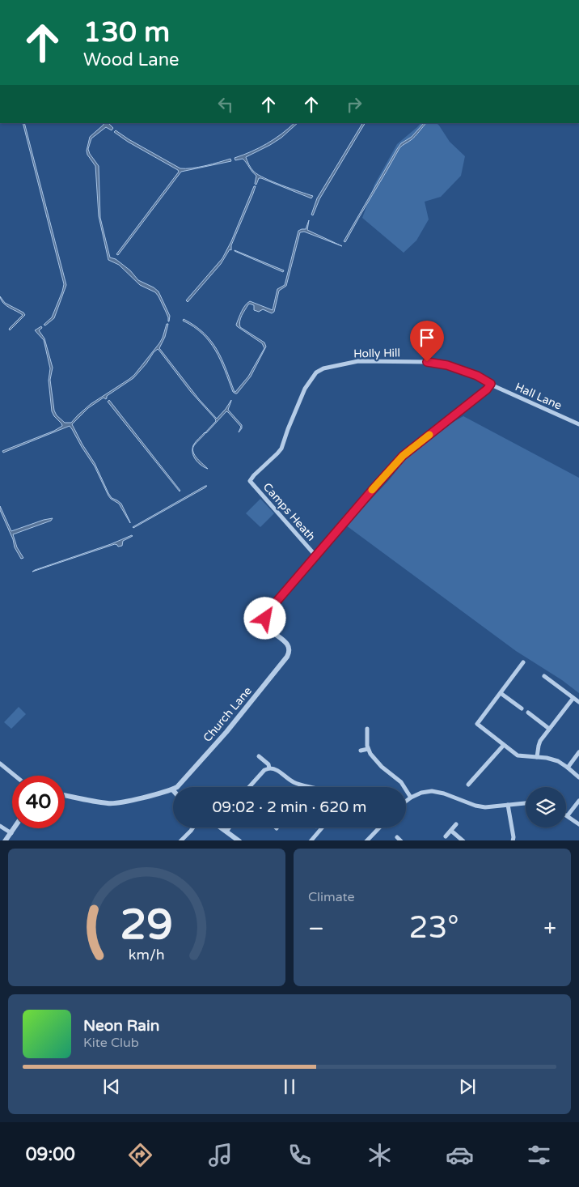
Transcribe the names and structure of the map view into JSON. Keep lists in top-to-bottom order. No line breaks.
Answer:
{"streets":{"street":["Holly Hill","Hall Lane","Camps Heath","Church Lane"]},"crossings":[["Holly Hill","Hall Lane"],["Holly Hill","Camps Heath"],["Camps Heath","Church Lane"]],"page":{"turn":["130 m","Wood Lane"],"limit":"40","trip":"09:02 · 2 min · 620 m","tile":"Climate","heat":["−","23°","+"],"song":["Neon Rain","Kite Club"],"tabs":"09:00","gauge":["29","km/h"]}}
